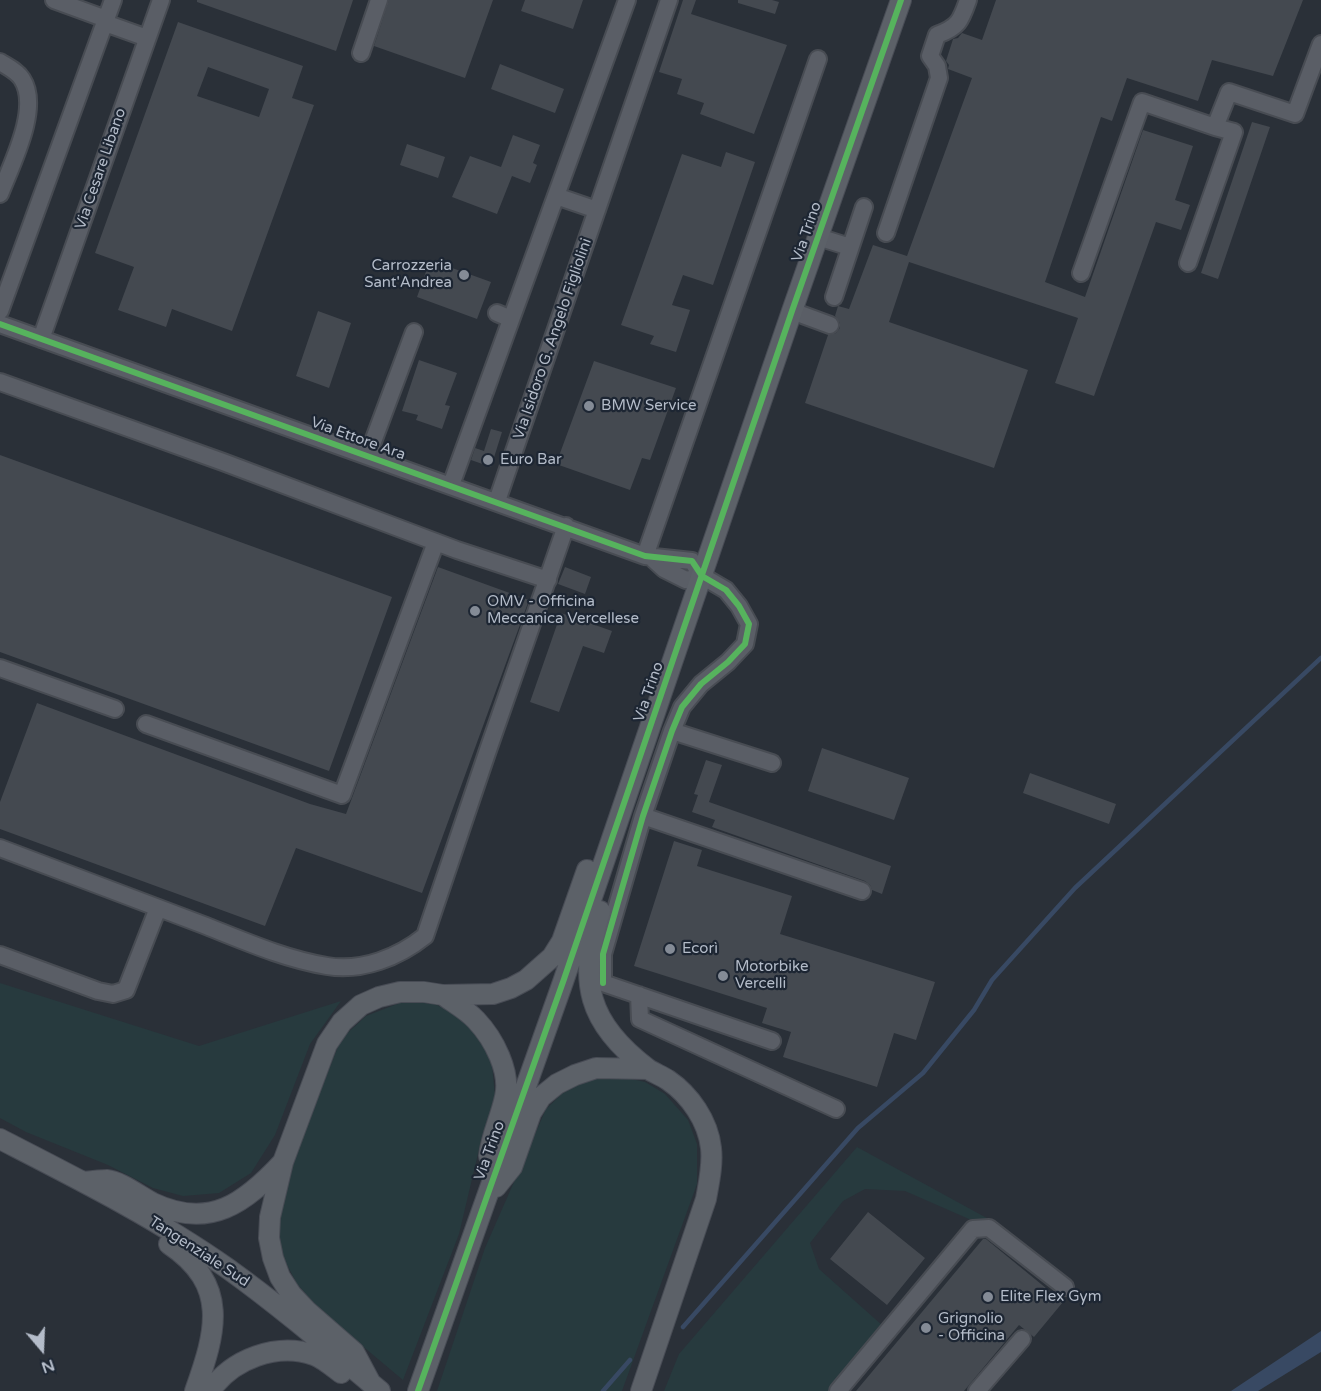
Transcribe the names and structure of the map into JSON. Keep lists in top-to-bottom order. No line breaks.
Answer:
{"streets":{"main road":["Via Trino","Tangenziale Sud"],"street":["Via Cesare Libano","Via Isidoro G. Angelo Figliolini","Via Ettore Ara"]},"crossings":[["Via Cesare Libano","Via Ettore Ara"],["Via Trino","Via Ettore Ara"],["Via Isidoro G. Angelo Figliolini","Via Ettore Ara"]],"places":["Carrozzeria Sant'Andrea","BMW Service","Euro Bar","OMV - Officina Meccanica Vercellese","Ecorì","Motorbike Vercelli","Elite Flex Gym","Grignolio - Officina"],"north":"bottom"}
